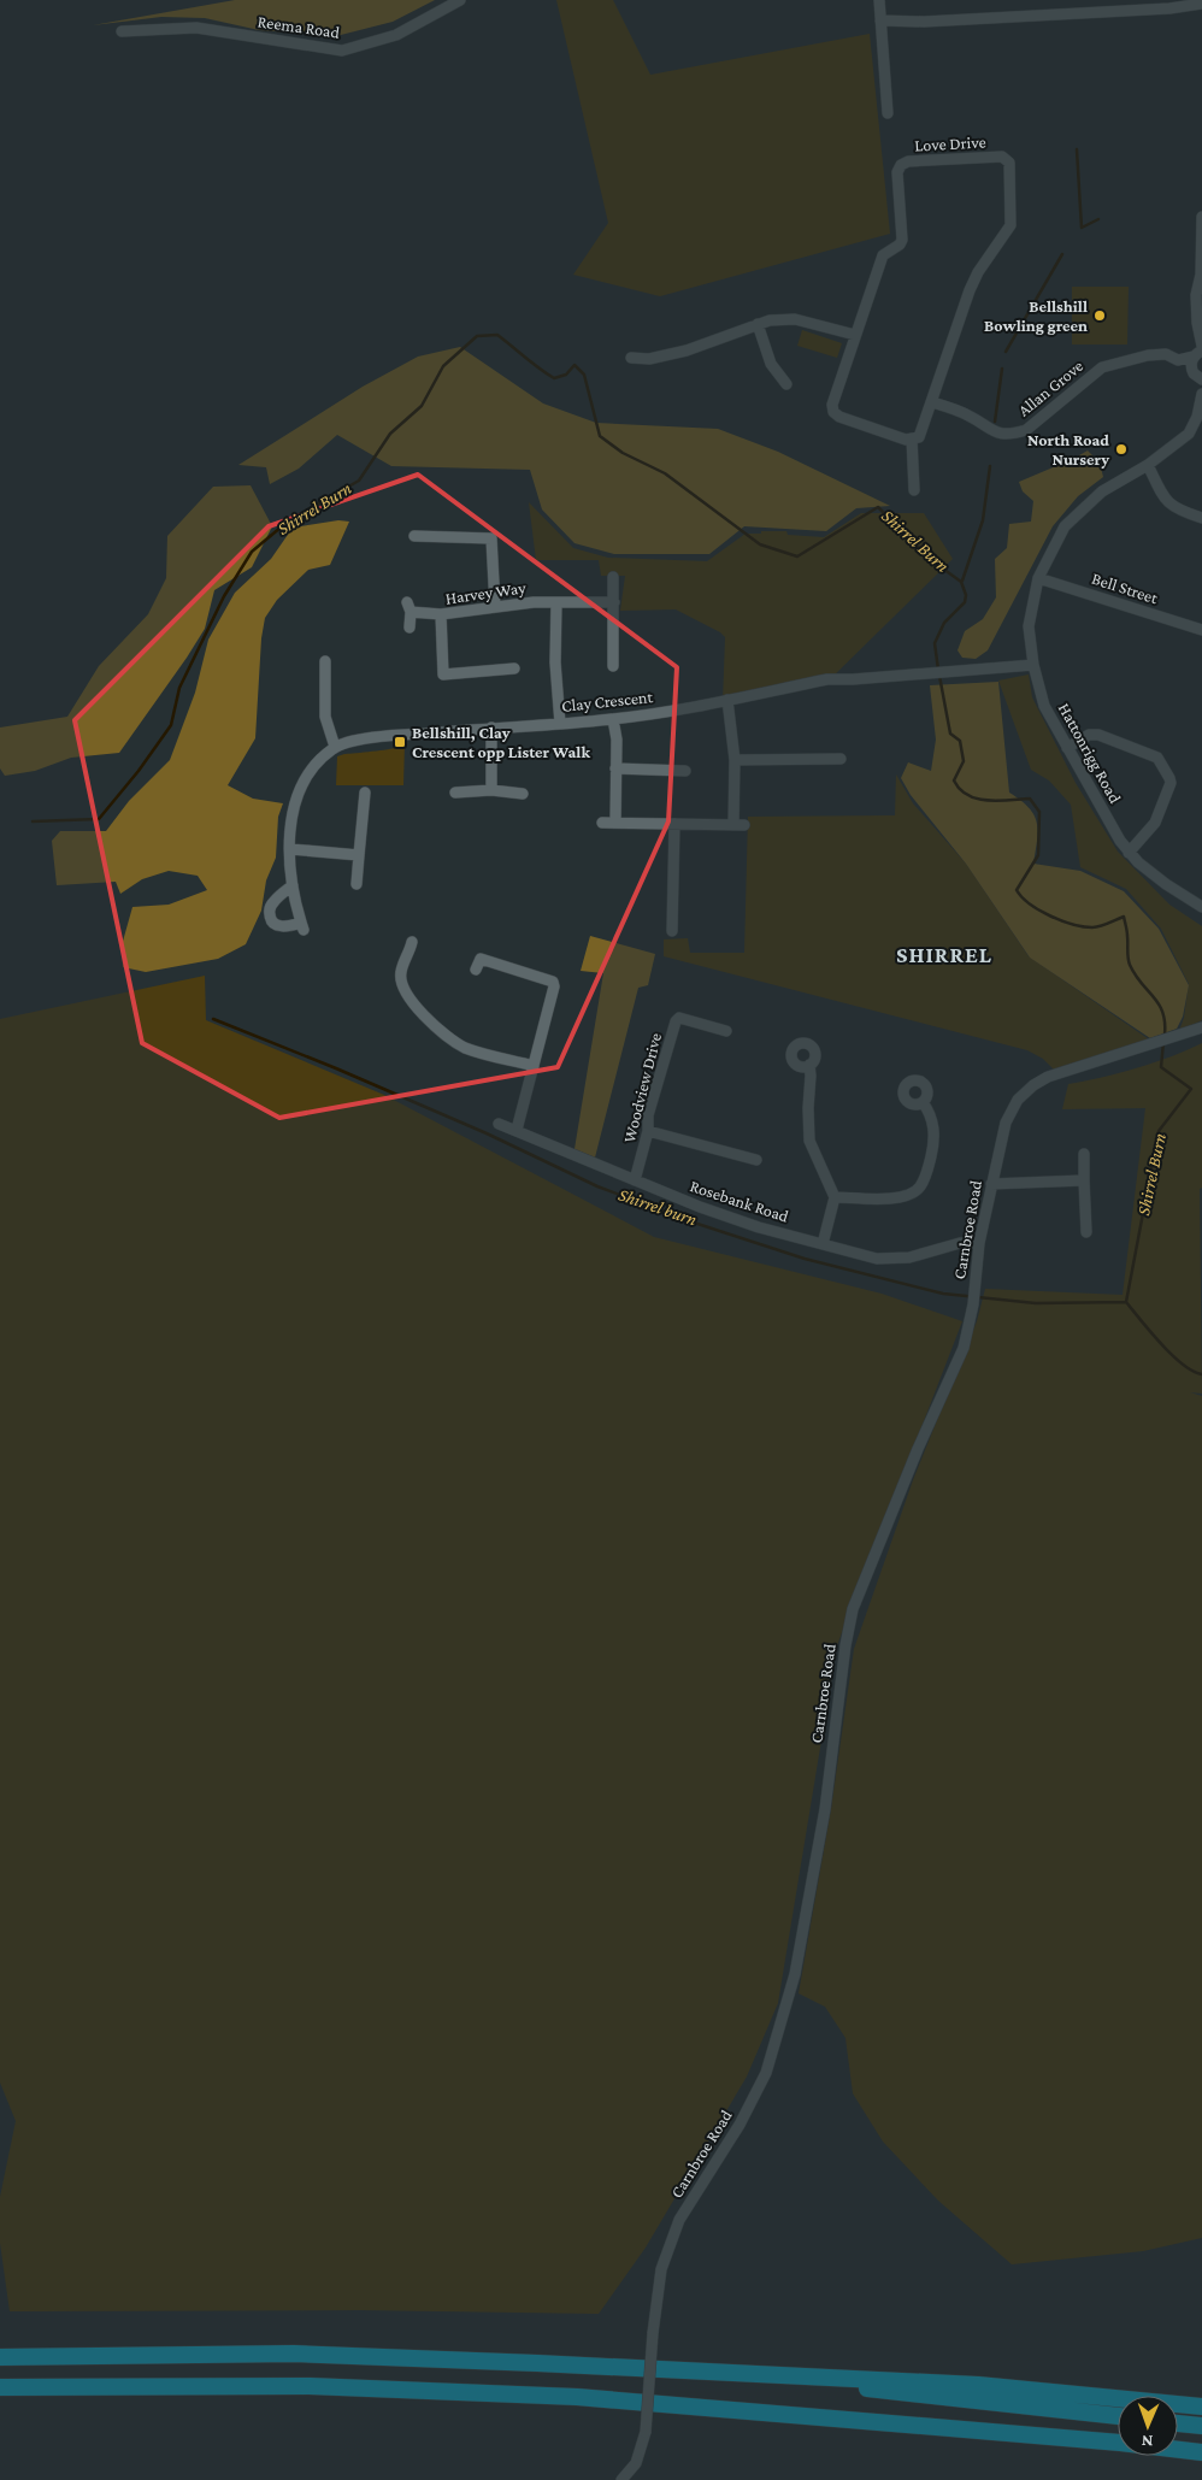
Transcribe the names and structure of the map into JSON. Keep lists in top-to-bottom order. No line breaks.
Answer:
{"streets":{"street":["Reema Road","Love Drive","Allan Grove","Bell Street","Harvey Way","Clay Crescent","Hattonrigg Road","Woodview Drive","Rosebank Road","Carnbroe Road"]},"crossings":[["Love Drive","Allan Grove"],["Bell Street","Hattonrigg Road"],["Clay Crescent","Hattonrigg Road"],["Woodview Drive","Rosebank Road"],["Rosebank Road","Carnbroe Road"]],"districts":["SHIRREL"],"water":["Shirrel Burn","Shirrel burn"],"places":{"other":["Bellshill Bowling green","North Road Nursery"],"transit":["Bellshill, Clay Crescent opp Lister Walk"]},"north":"bottom"}
